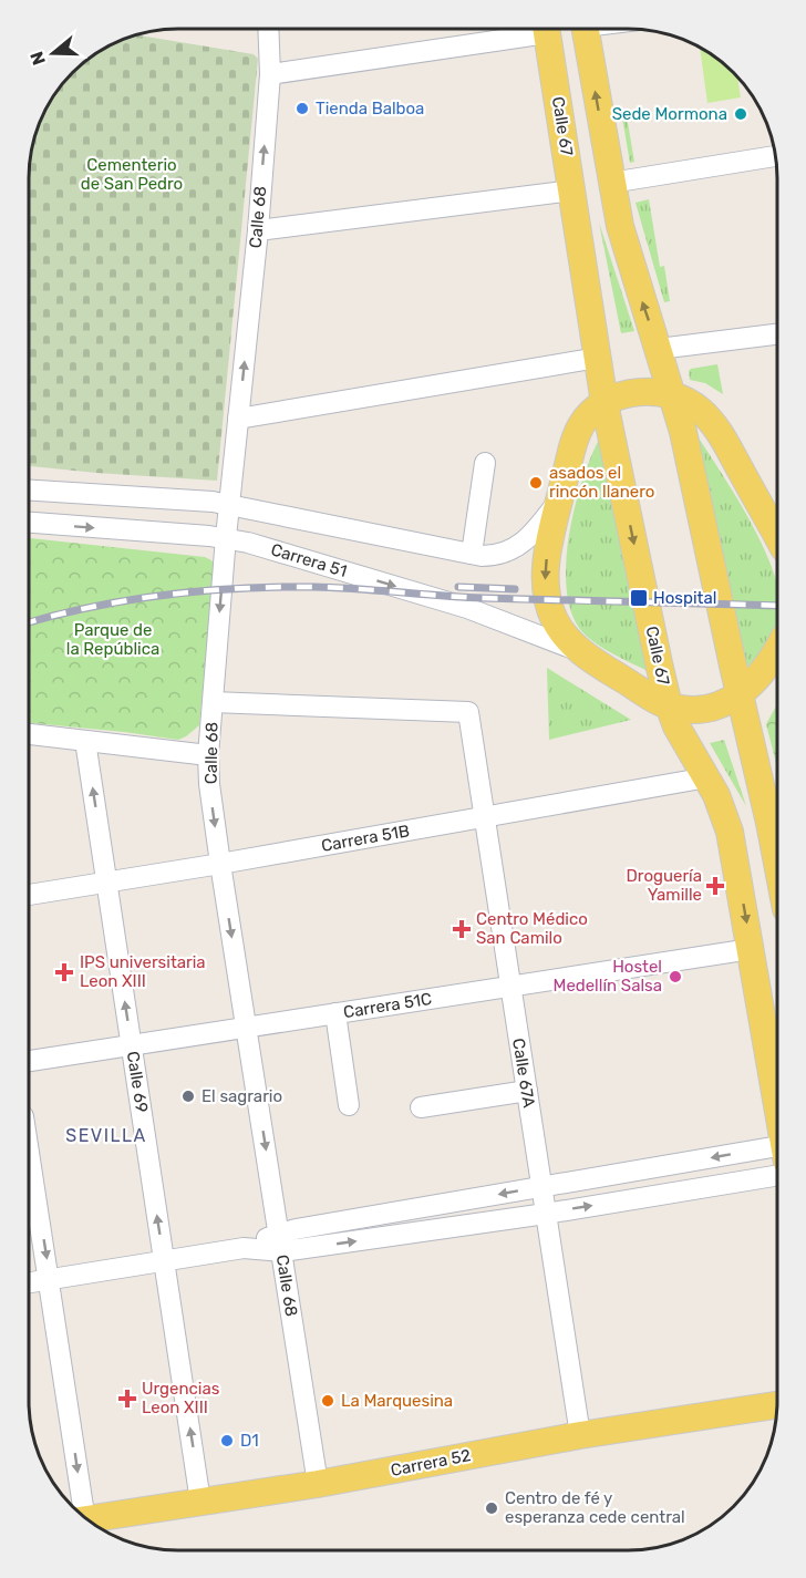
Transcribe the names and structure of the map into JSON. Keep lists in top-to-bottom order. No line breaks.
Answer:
{"streets":{"main road":["Calle 67","Carrera 52"],"street":["Calle 68","Carrera 51","Carrera 51B","Carrera 51C","Calle 67A","Calle 69"]},"crossings":[["Calle 67","Carrera 51B"],["Calle 67","Carrera 51C"],["Calle 68","Carrera 51"],["Calle 68","Carrera 51B"],["Calle 68","Carrera 51C"],["Calle 68","Calle 67A"],["Calle 68","Carrera 52"],["Carrera 51B","Calle 67A"],["Carrera 51B","Calle 69"],["Carrera 51C","Calle 67A"],["Carrera 51C","Calle 69"],["Calle 67A","Carrera 52"],["Calle 69","Carrera 52"]],"districts":["SEVILLA"],"parks":["Cementerio de San Pedro","Parque de la República"],"places":{"other":["Tienda Balboa","Sede Mormona","asados el rincón llanero","Hostel Medellín Salsa","El sagrario","La Marquesina","D1","Centro de fé y esperanza cede central"],"transit":["Hospital"],"health":["Droguería Yamille","Centro Médico San Camilo","IPS universitaria Leon XIII","Urgencias Leon XIII"]},"north":"left"}
